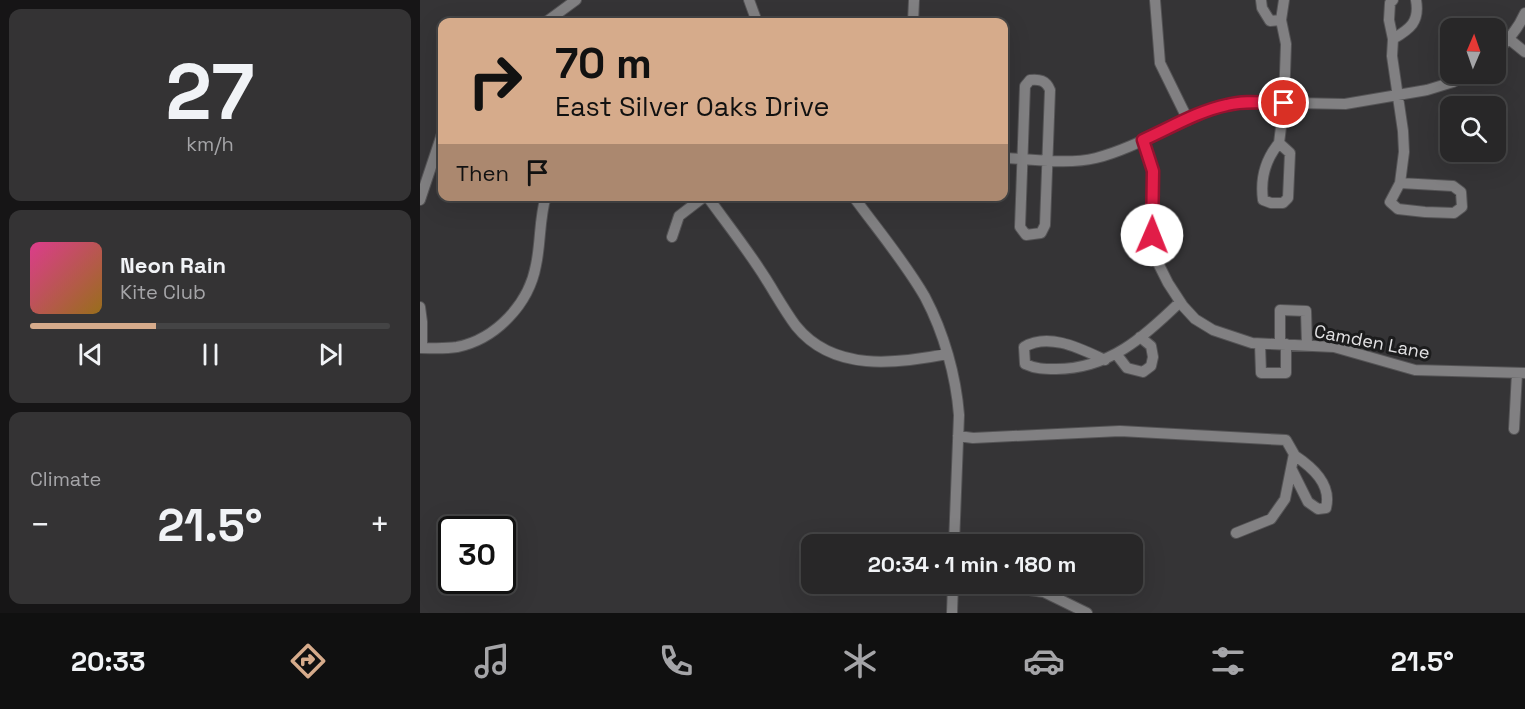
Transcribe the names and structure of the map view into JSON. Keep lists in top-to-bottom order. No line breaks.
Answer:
{"streets":{"street":["Camden Lane"]},"north":"top","page":{"tile":[["27","km/h"],"Climate"],"turn":["70 m","East Silver Oaks Drive"],"then":"Then","song":["Neon Rain","Kite Club"],"heat":["−","21.5°","+"],"limit":"30","trip":"20:34 · 1 min · 180 m","tabs":["20:33","21.5°"]}}
